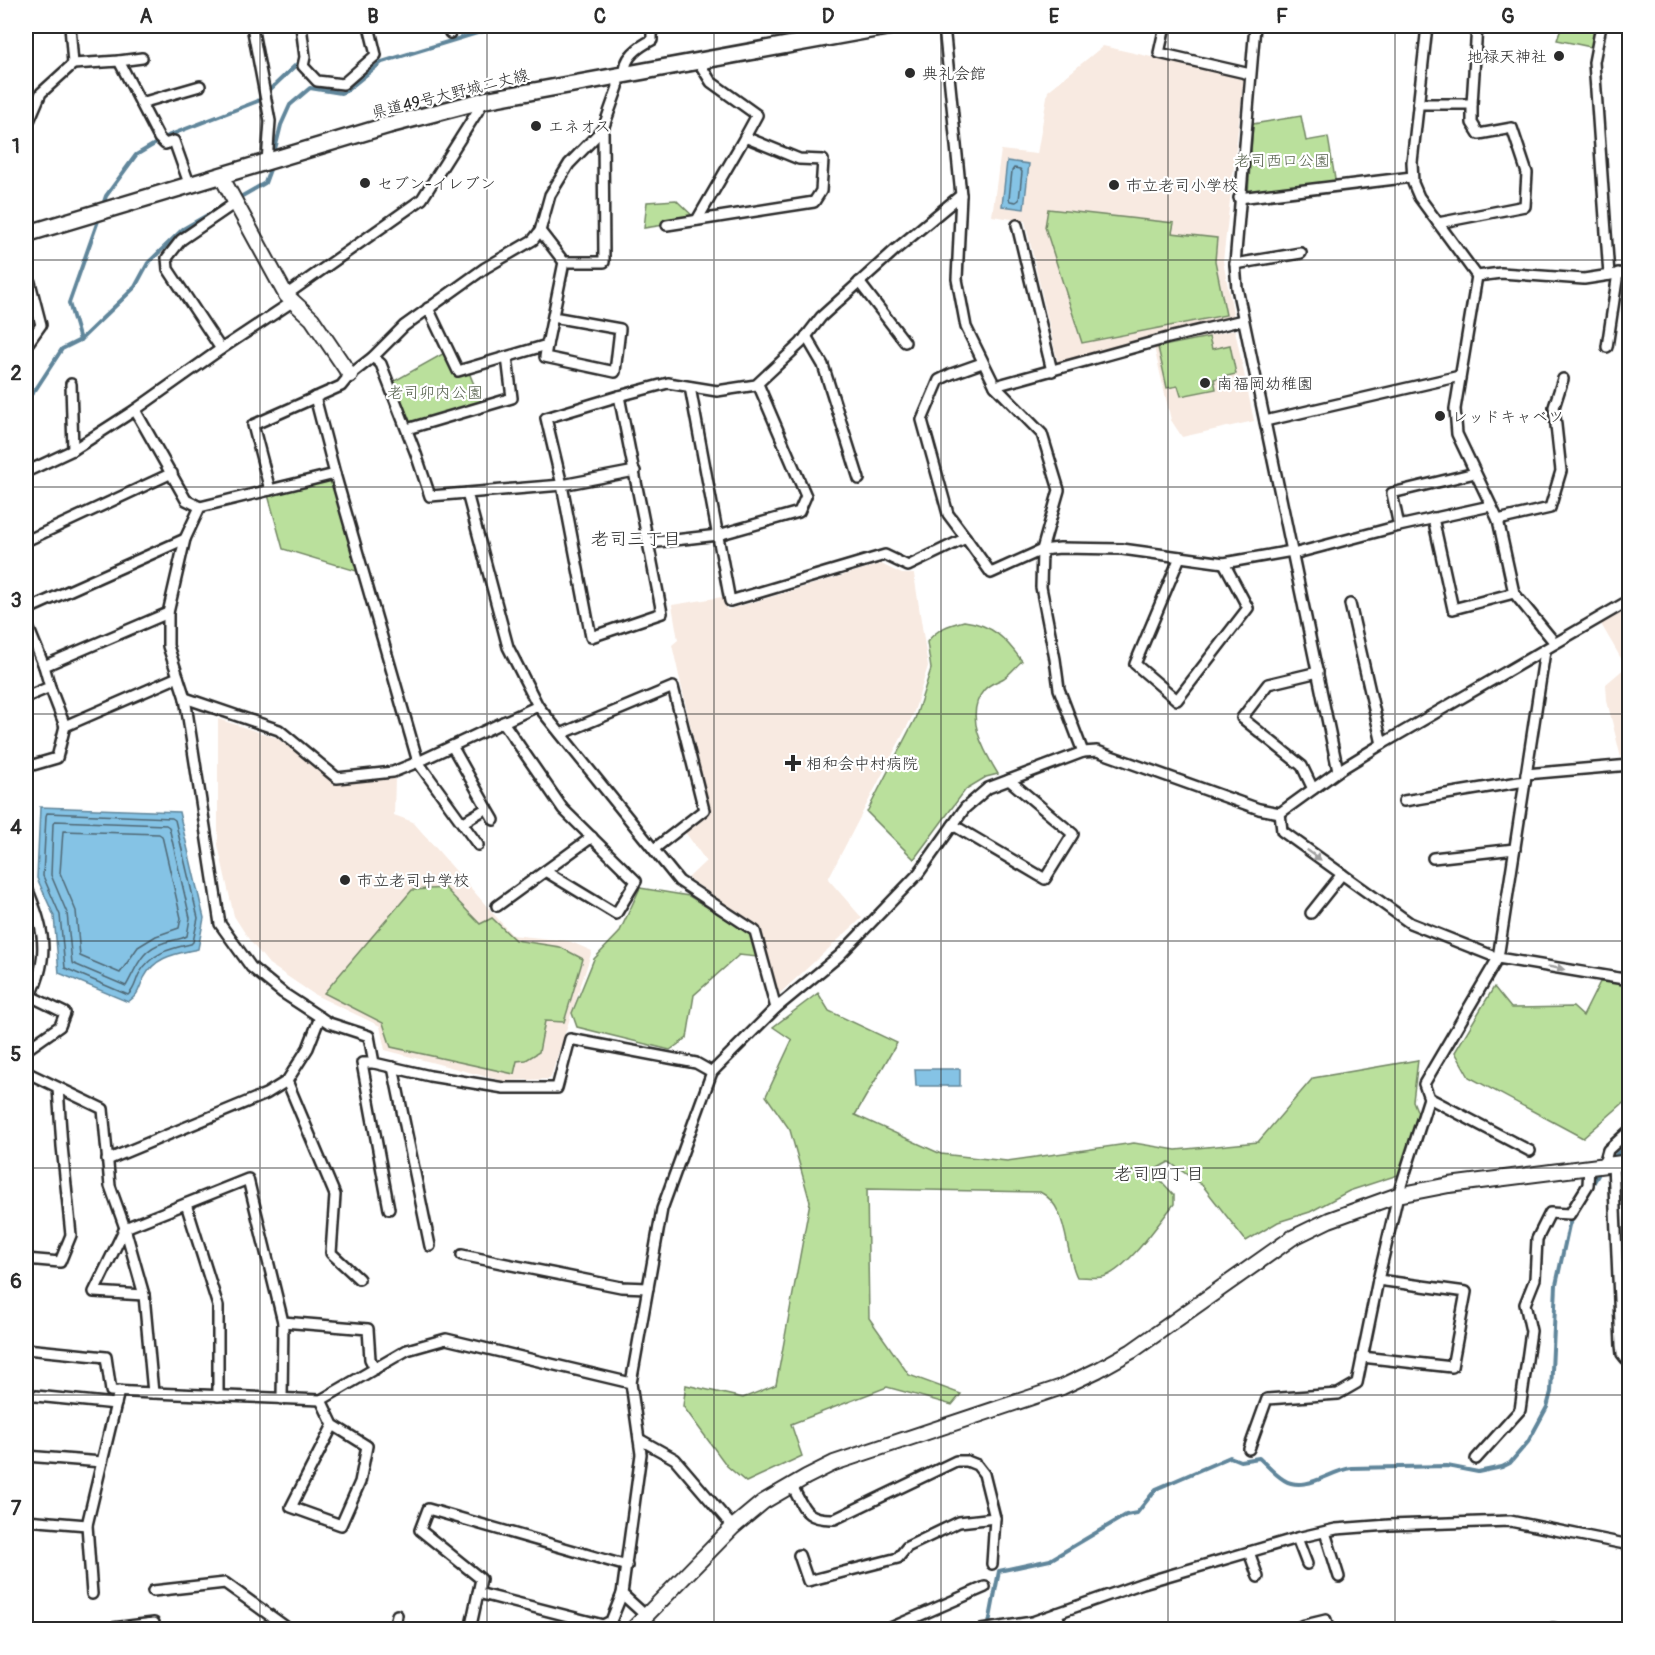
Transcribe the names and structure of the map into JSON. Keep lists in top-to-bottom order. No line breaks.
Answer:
{"streets":{"main road":["県道49号大野城二丈線"]},"districts":["老司三丁目","老司四丁目"],"parks":["老司西口公園","老司卯内公園"],"places":{"other":["地禄天神社","典礼会館","エネオス","セブン-イレブン","市立老司小学校","南福岡幼稚園","レッドキャベツ","市立老司中学校"],"health":["相和会中村病院"]},"grid":{"columns":["A","B","C","D","E","F","G"],"rows":["1","2","3","4","5","6","7"]}}
